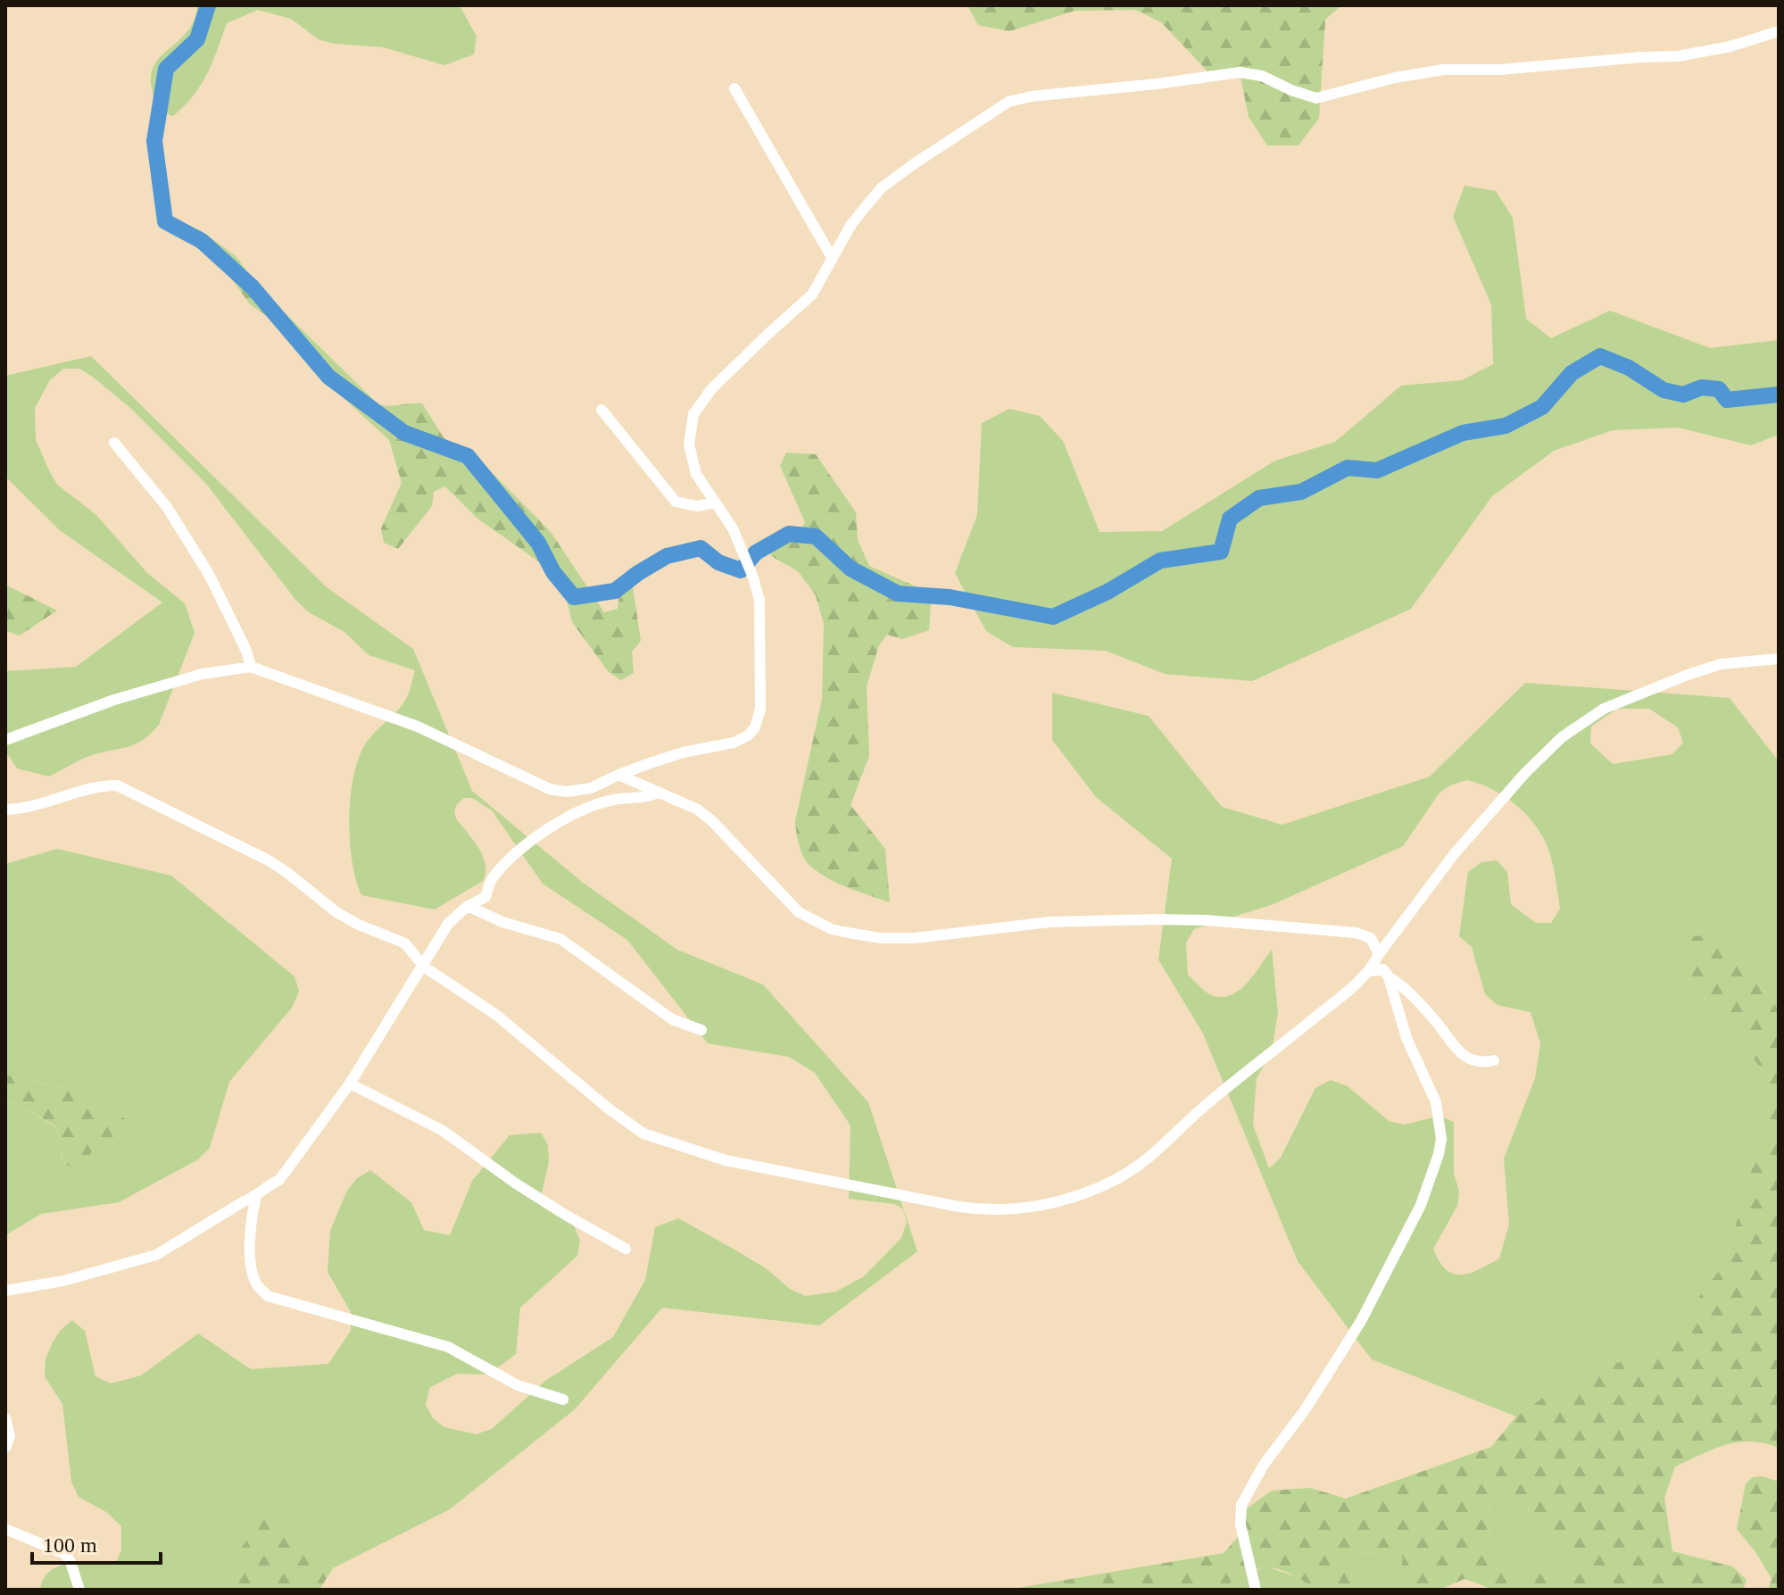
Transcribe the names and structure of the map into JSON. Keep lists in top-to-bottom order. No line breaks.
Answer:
{"scale_bar":"100 m"}
